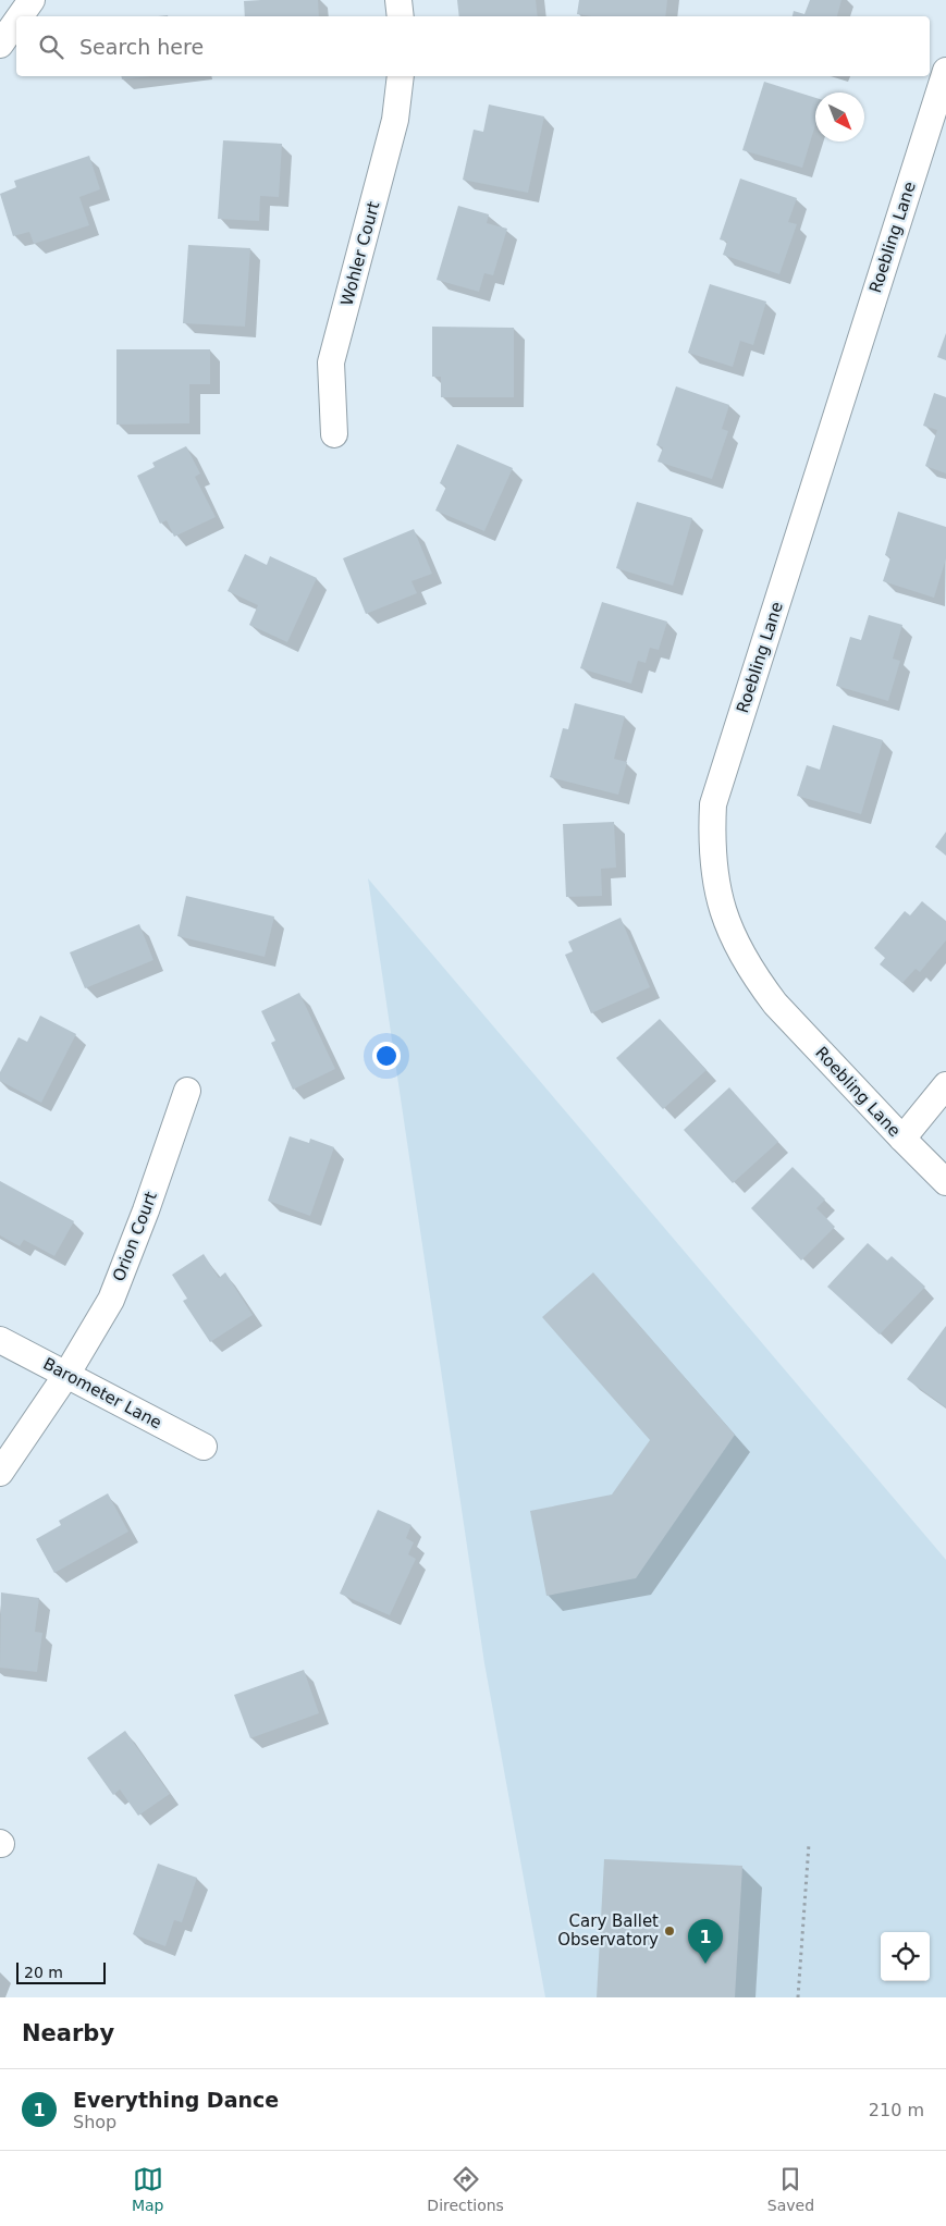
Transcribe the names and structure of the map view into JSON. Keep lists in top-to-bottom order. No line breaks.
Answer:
{"streets":{"street":["Roebling Lane","Wohler Court","Orion Court","Barometer Lane"]},"crossings":[["Orion Court","Barometer Lane"]],"places":["Cary Ballet Observatory"],"scale_bar":"20 m","north":"bottom right","page":{"search":"Search here","pins":"1","scale":"20 m","heading":"Nearby","list":[{"mark":"1","name":"Everything Dance","note":"Shop","value":"210 m"}],"nav":["Map","Directions","Saved"]}}
